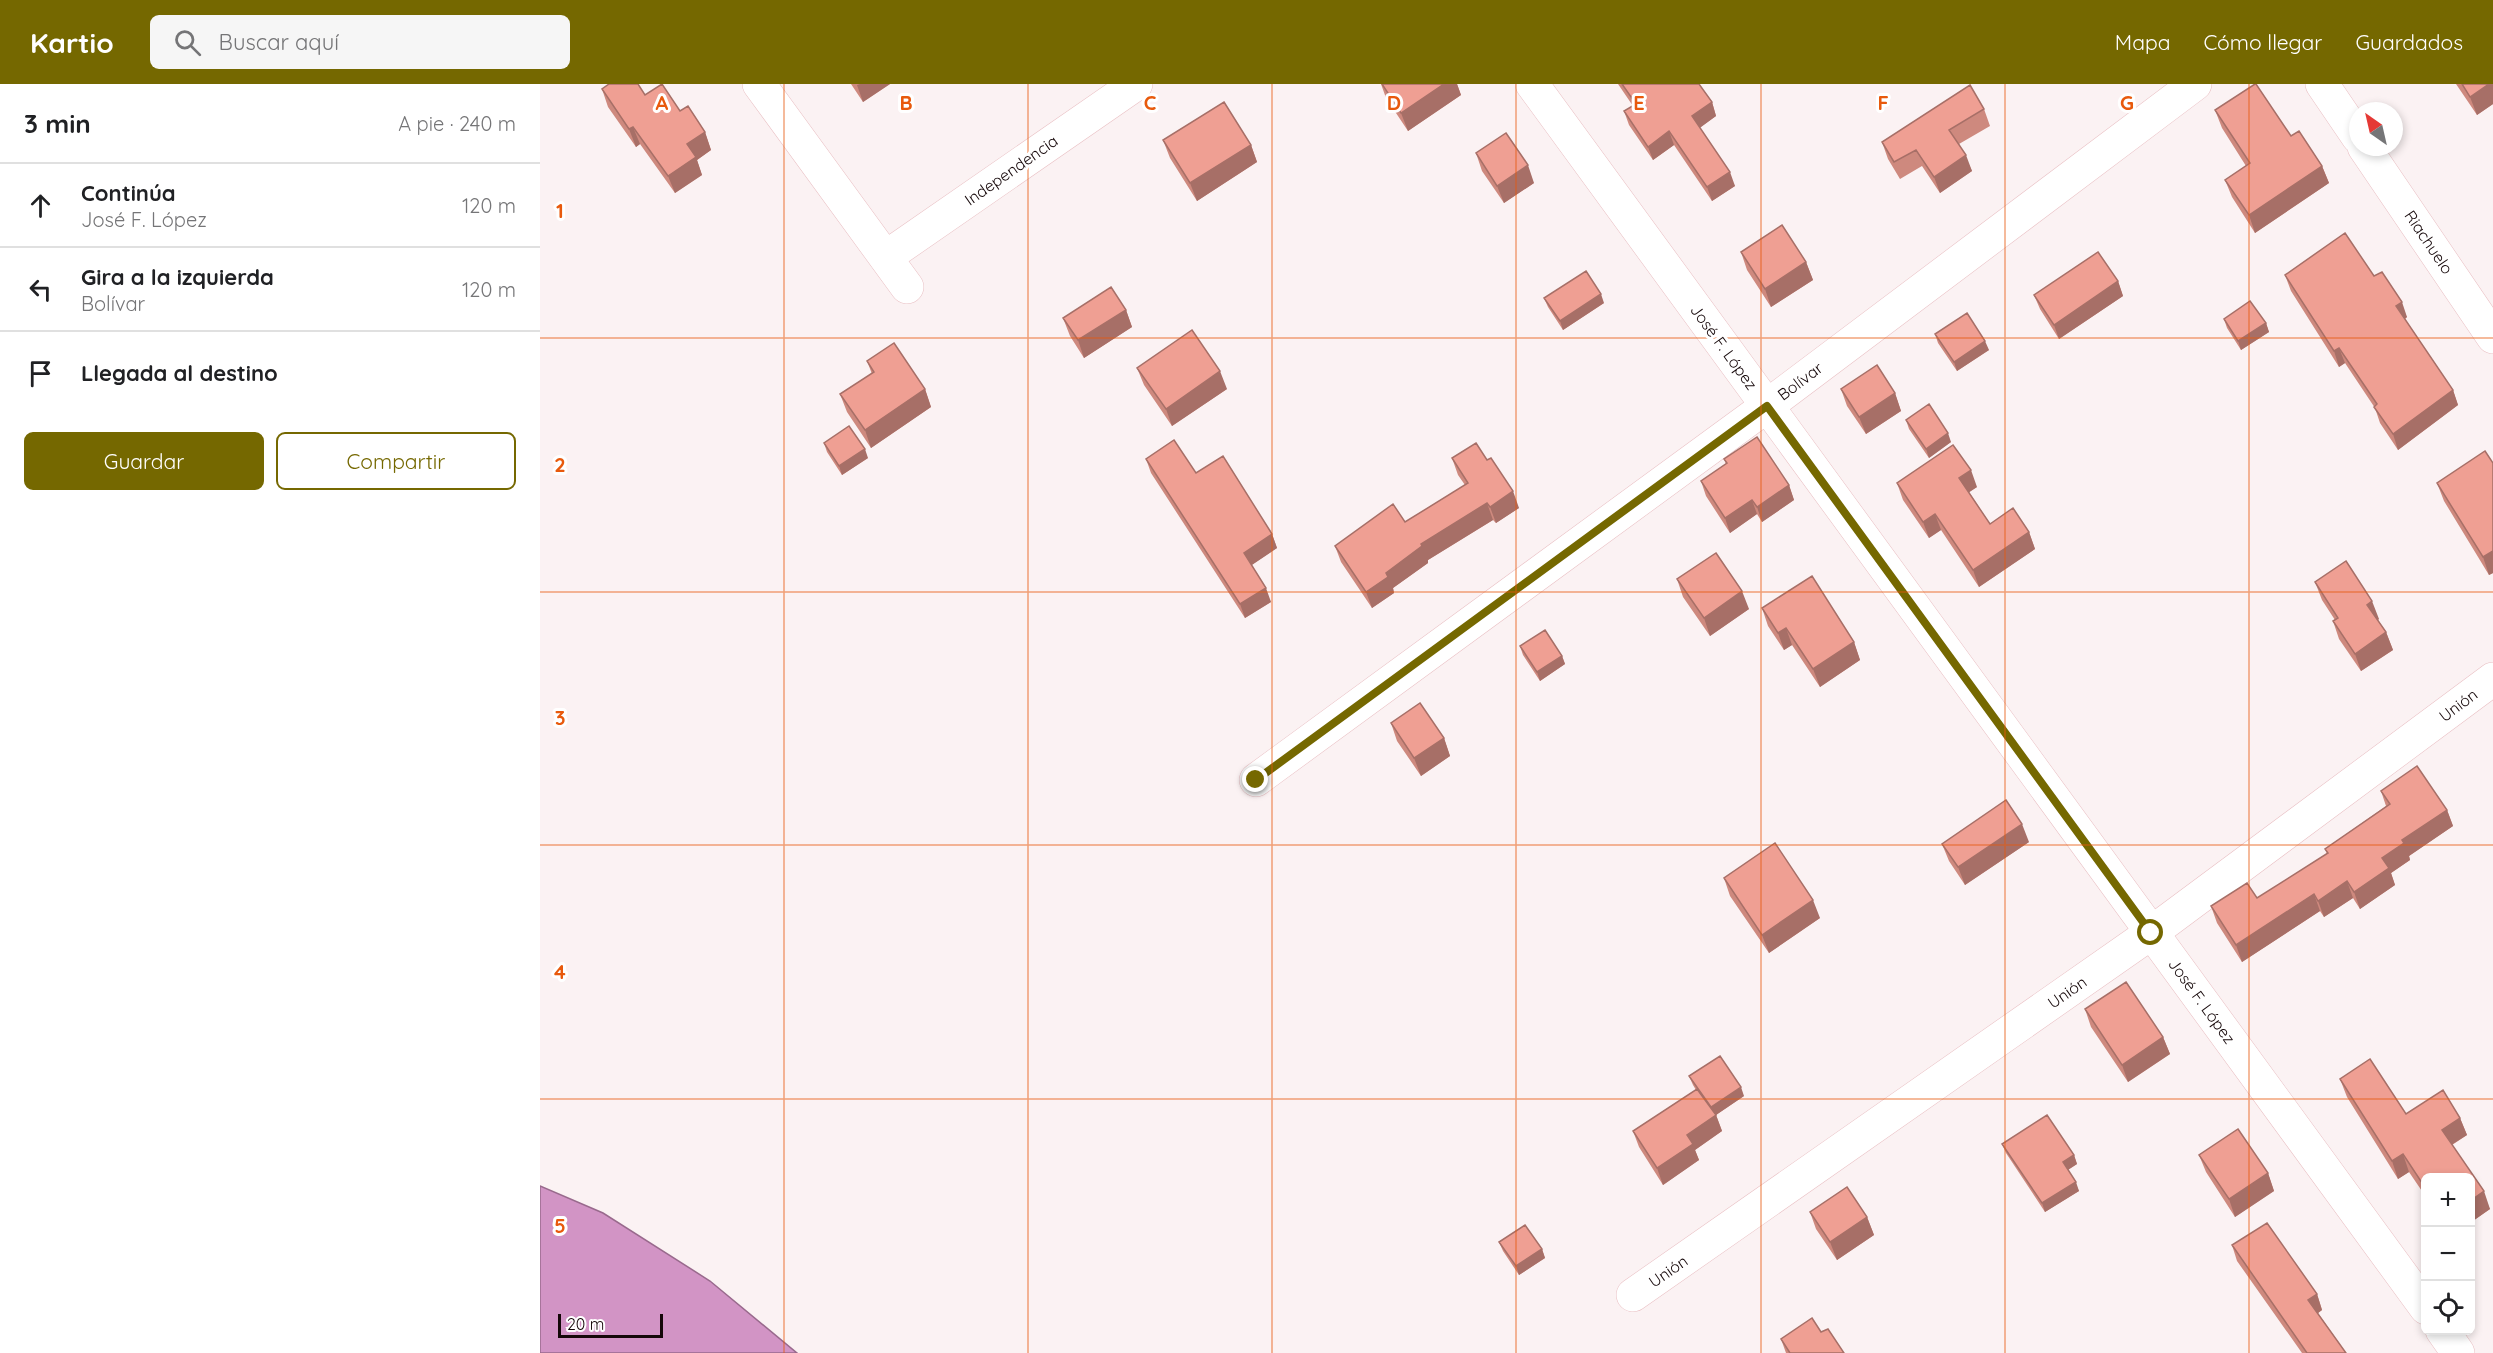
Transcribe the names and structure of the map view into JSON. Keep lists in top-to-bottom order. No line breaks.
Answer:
{"streets":{"street":["Independencia","Riachuelo","José F. López","Bolívar","Unión"]},"crossings":[["José F. López","Bolívar"],["José F. López","Unión"]],"scale_bar":"20 m","north":"top left","page":{"header":"Kartio","search":"Buscar aquí","nav":["Mapa","Cómo llegar","Guardados"],"heading":["3 min","A pie · 240 m"],"list":[["Continúa","José F. López","120 m"],["Gira a la izquierda","Bolívar","120 m"],"Llegada al destino"],"buttons":["Guardar","Compartir"],"map_buttons":["+","−"],"scale":"20 m"},"grid":{"columns":["A","B","C","D","E","F","G"],"rows":["1","2","3","4","5"]}}
